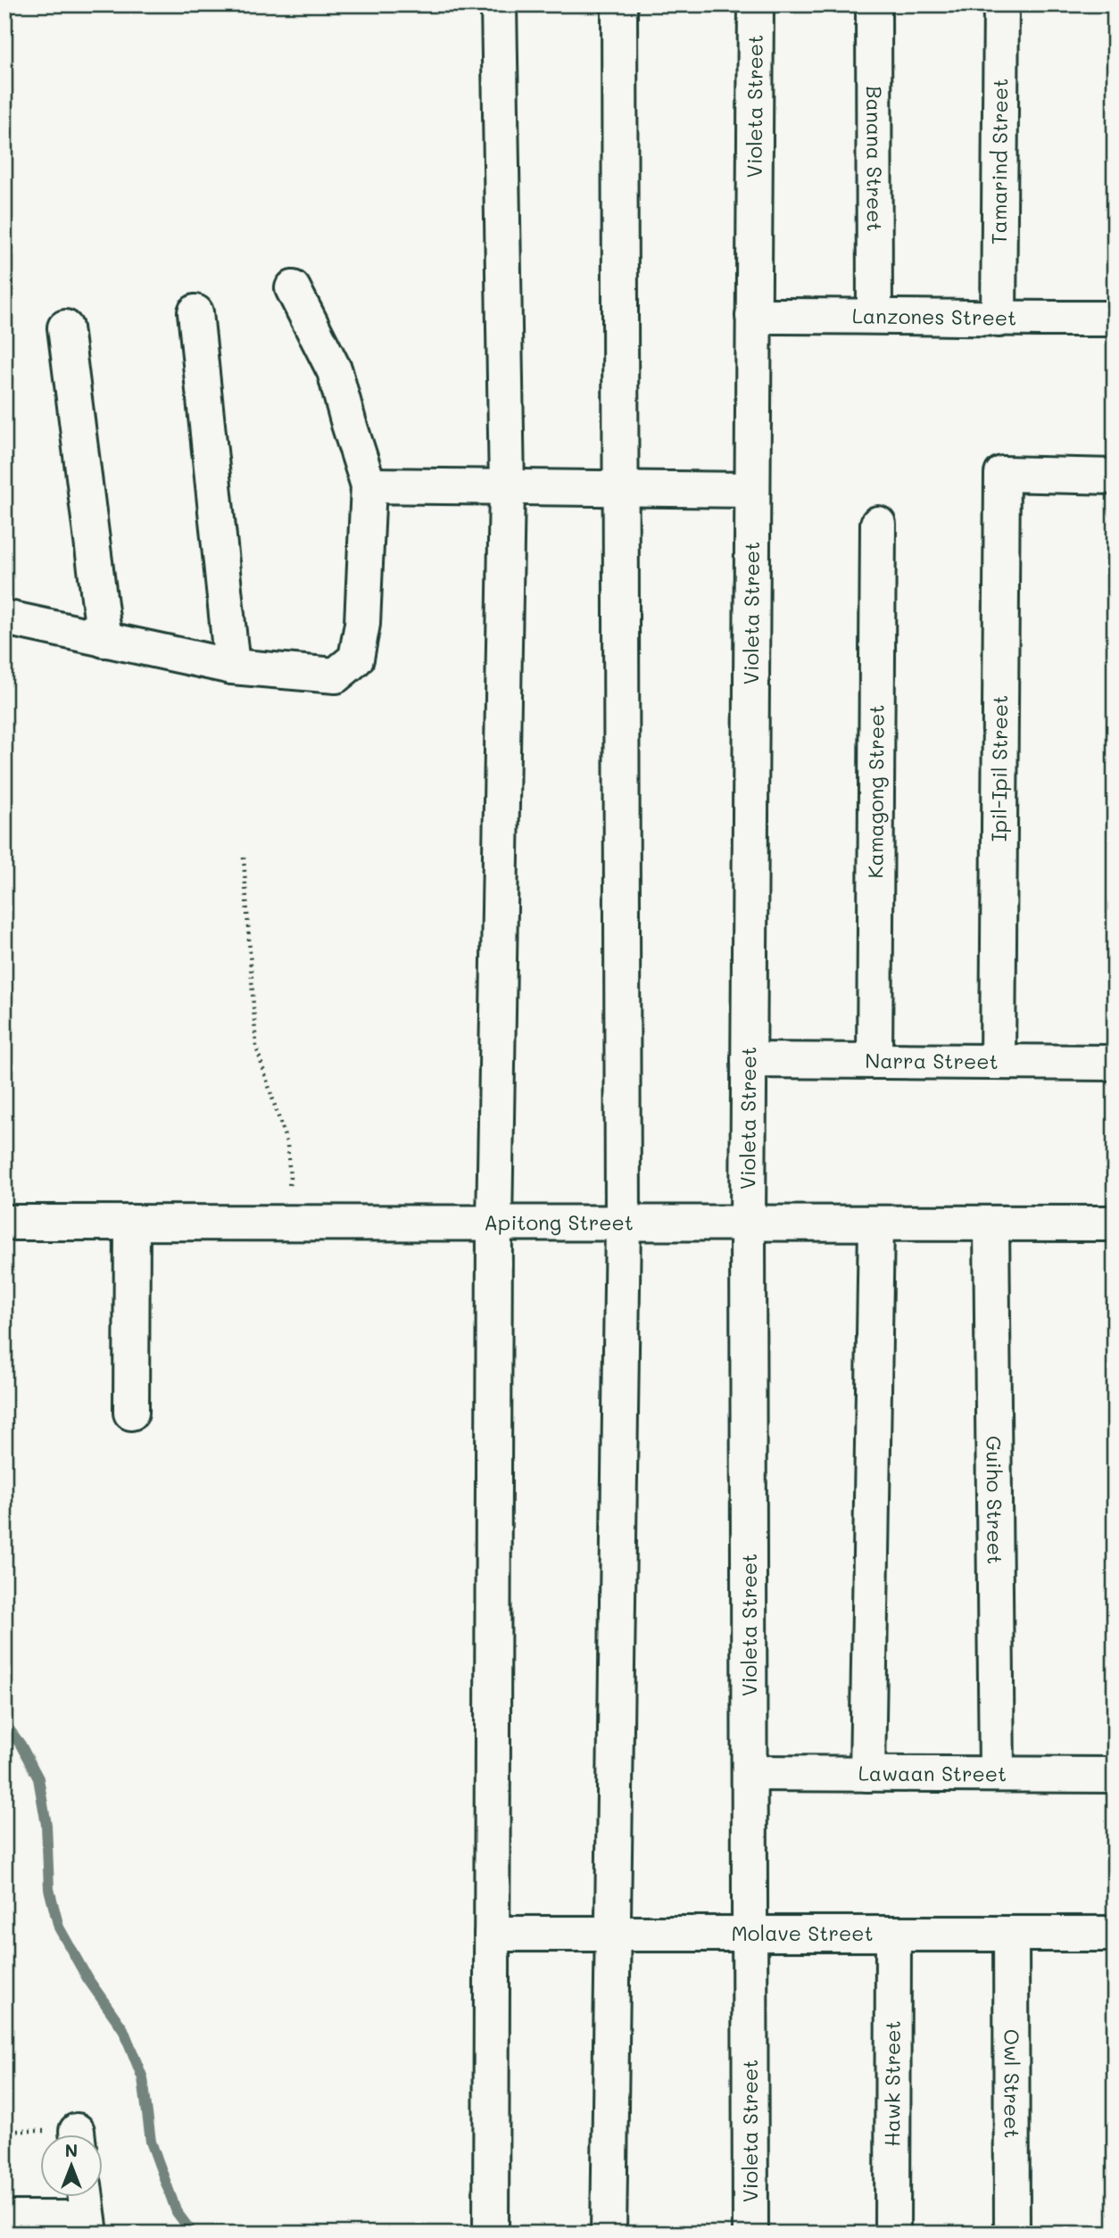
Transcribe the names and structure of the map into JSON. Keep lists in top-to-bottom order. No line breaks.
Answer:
{"streets":{"street":["Violeta Street","Banana Street","Tamarind Street","Lanzones Street","Ipil-Ipil Street","Kamagong Street","Narra Street","Apitong Street","Guiho Street","Lawaan Street","Molave Street","Hawk Street","Owl Street"]},"crossings":[["Violeta Street","Lanzones Street"],["Violeta Street","Narra Street"],["Violeta Street","Apitong Street"],["Violeta Street","Lawaan Street"],["Violeta Street","Molave Street"],["Banana Street","Lanzones Street"],["Tamarind Street","Lanzones Street"],["Ipil-Ipil Street","Narra Street"],["Kamagong Street","Narra Street"],["Apitong Street","Guiho Street"],["Guiho Street","Lawaan Street"],["Molave Street","Hawk Street"],["Molave Street","Owl Street"]],"north":"top"}
